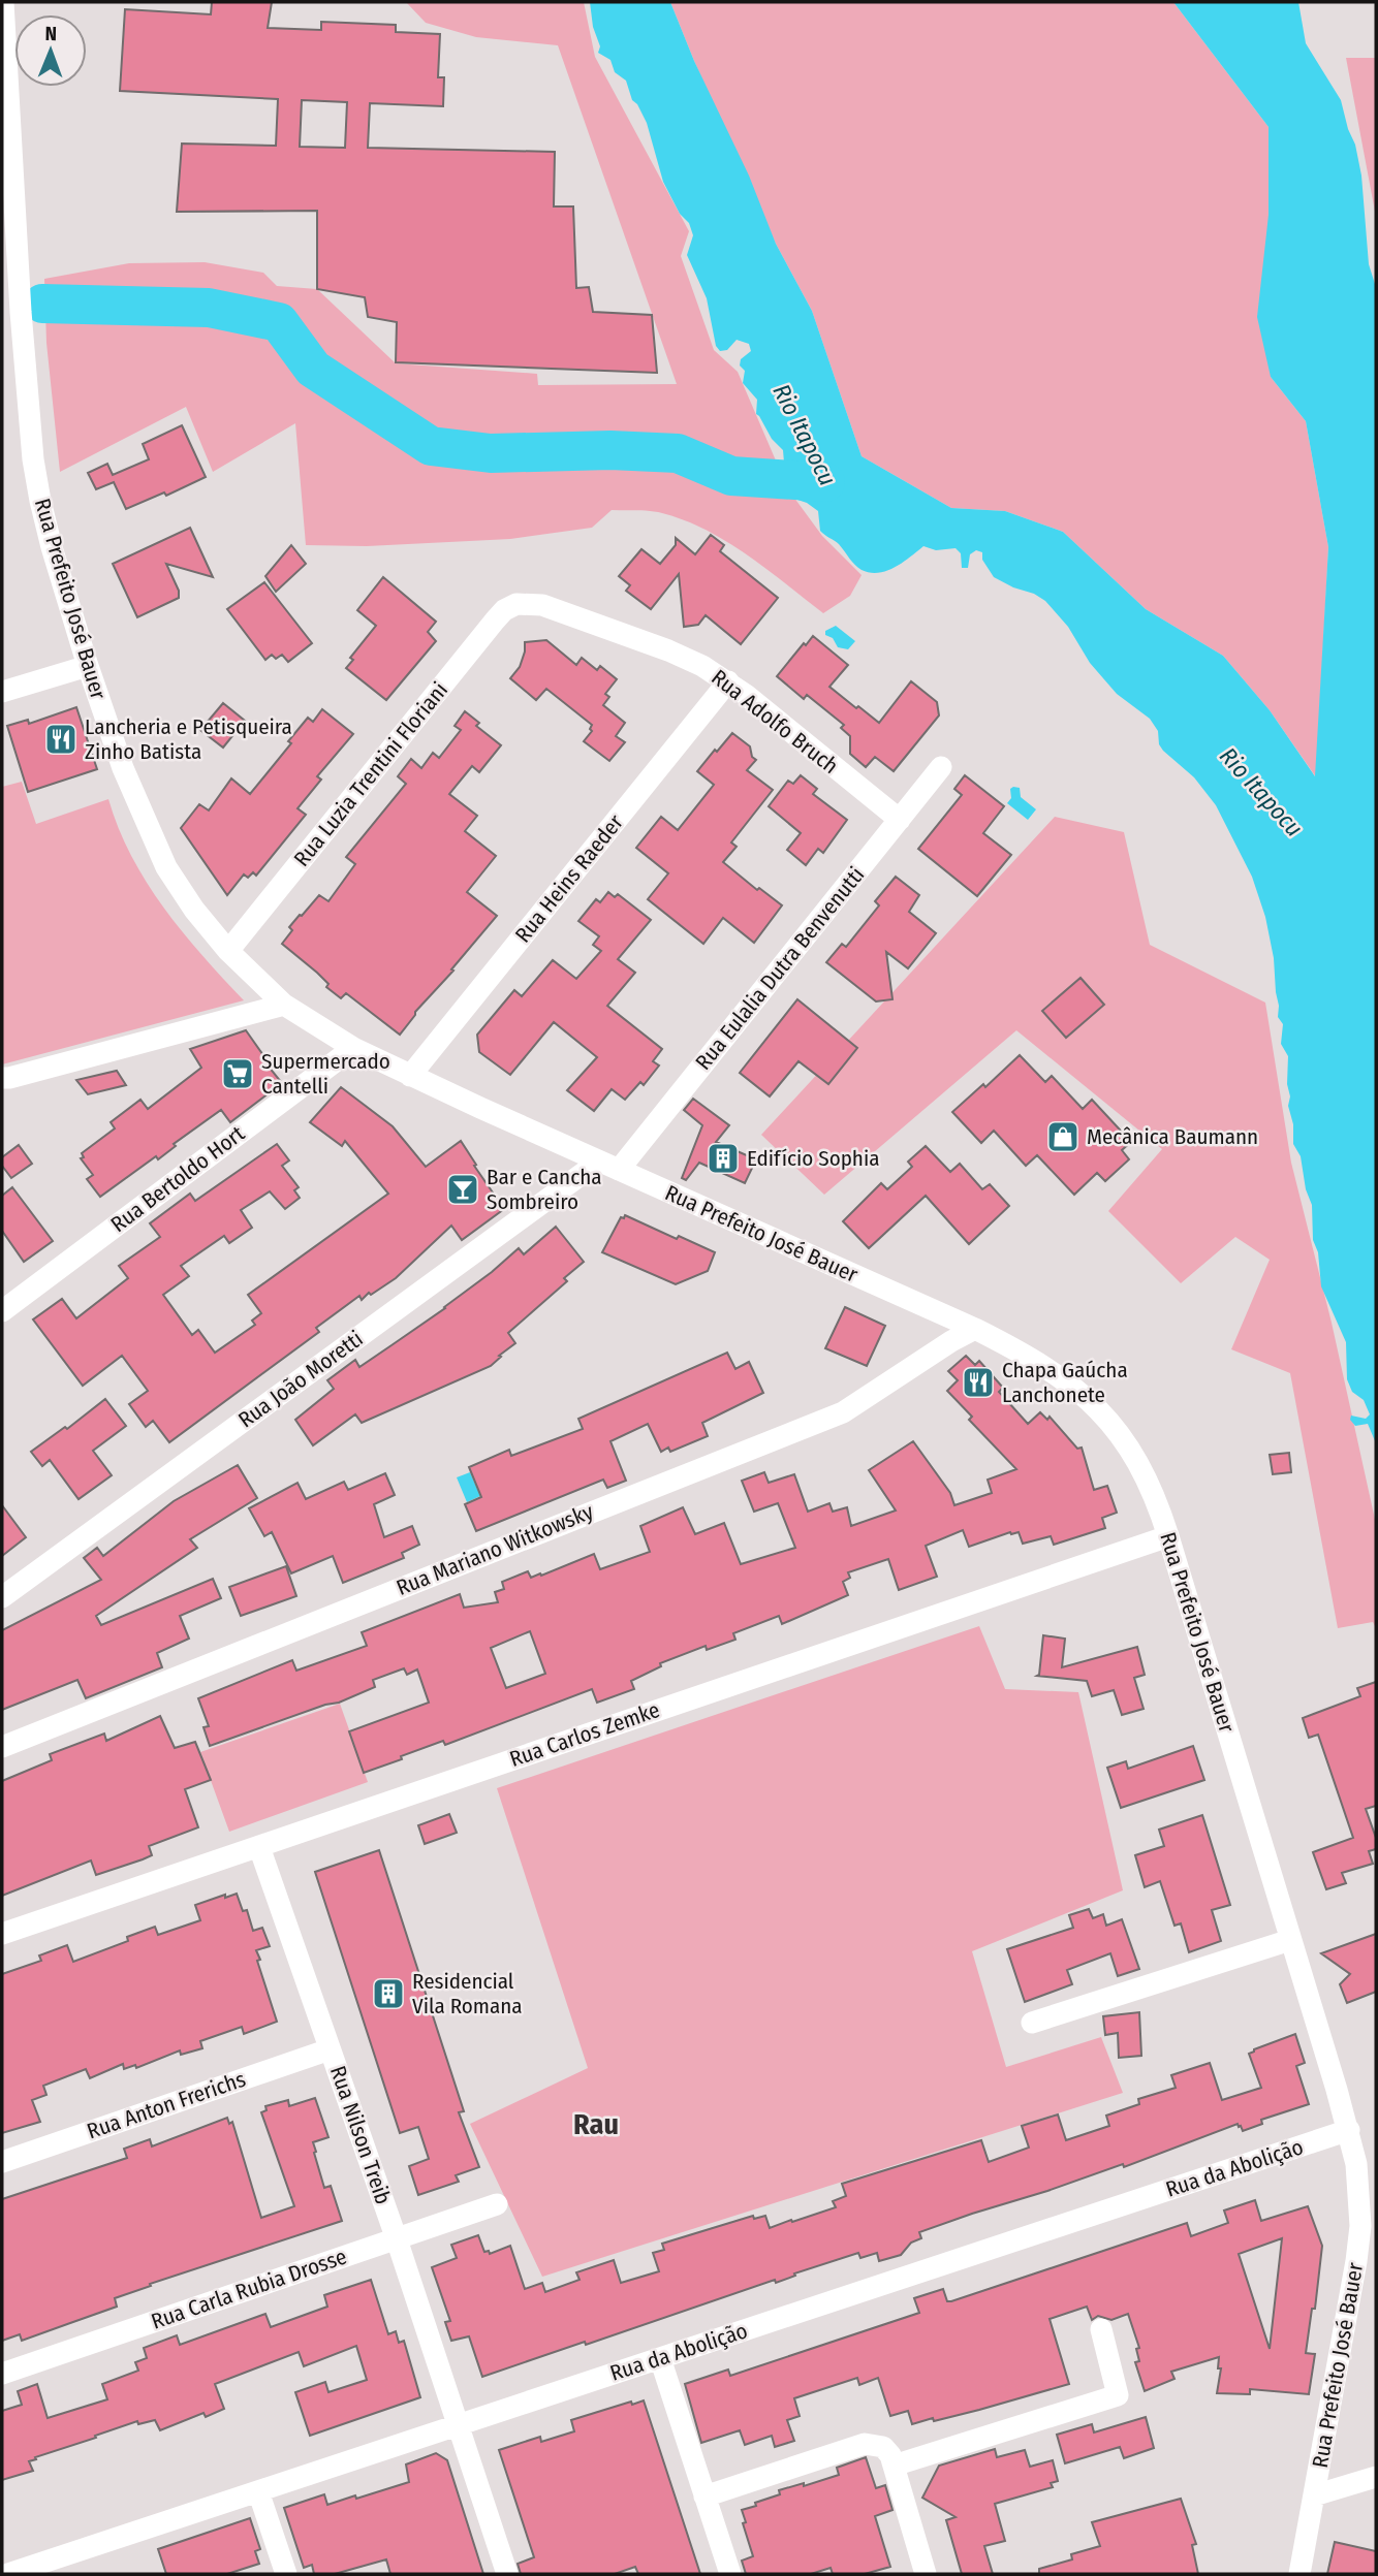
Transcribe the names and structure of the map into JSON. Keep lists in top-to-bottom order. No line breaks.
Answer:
{"streets":{"street":["Rua Prefeito José Bauer","Rua Adolfo Bruch","Rua Luzia Trentini Floriani","Rua Heins Raeder","Rua Eulalia Dutra Benvenutti","Rua Bertoldo Hort","Rua João Moretti","Rua Mariano Witkowsky","Rua Carlos Zemke","Rua Anton Frerichs","Rua Nilson Treib","Rua da Abolição","Rua Carla Rubia Drosse"]},"crossings":[["Rua Prefeito José Bauer","Rua Luzia Trentini Floriani"],["Rua Prefeito José Bauer","Rua Heins Raeder"],["Rua Prefeito José Bauer","Rua Eulalia Dutra Benvenutti"],["Rua Prefeito José Bauer","Rua Bertoldo Hort"],["Rua Prefeito José Bauer","Rua João Moretti"],["Rua Prefeito José Bauer","Rua Mariano Witkowsky"],["Rua Prefeito José Bauer","Rua Carlos Zemke"],["Rua Prefeito José Bauer","Rua da Abolição"],["Rua Adolfo Bruch","Rua Luzia Trentini Floriani"],["Rua Adolfo Bruch","Rua Heins Raeder"],["Rua Adolfo Bruch","Rua Eulalia Dutra Benvenutti"],["Rua Eulalia Dutra Benvenutti","Rua João Moretti"],["Rua Carlos Zemke","Rua Nilson Treib"],["Rua Anton Frerichs","Rua Nilson Treib"],["Rua Nilson Treib","Rua da Abolição"],["Rua Nilson Treib","Rua Carla Rubia Drosse"]],"districts":["Rau"],"water":["Rio Itapocu"],"places":{"restaurant":["Lancheria e Petisqueira Zinho Batista","Chapa Gaúcha Lanchonete"],"supermarket":["Supermercado Cantelli"],"shop":["Mecânica Baumann"],"building":["Edifício Sophia","Residencial Vila Romana"],"bar":["Bar e Cancha Sombreiro"]},"north":"top"}
